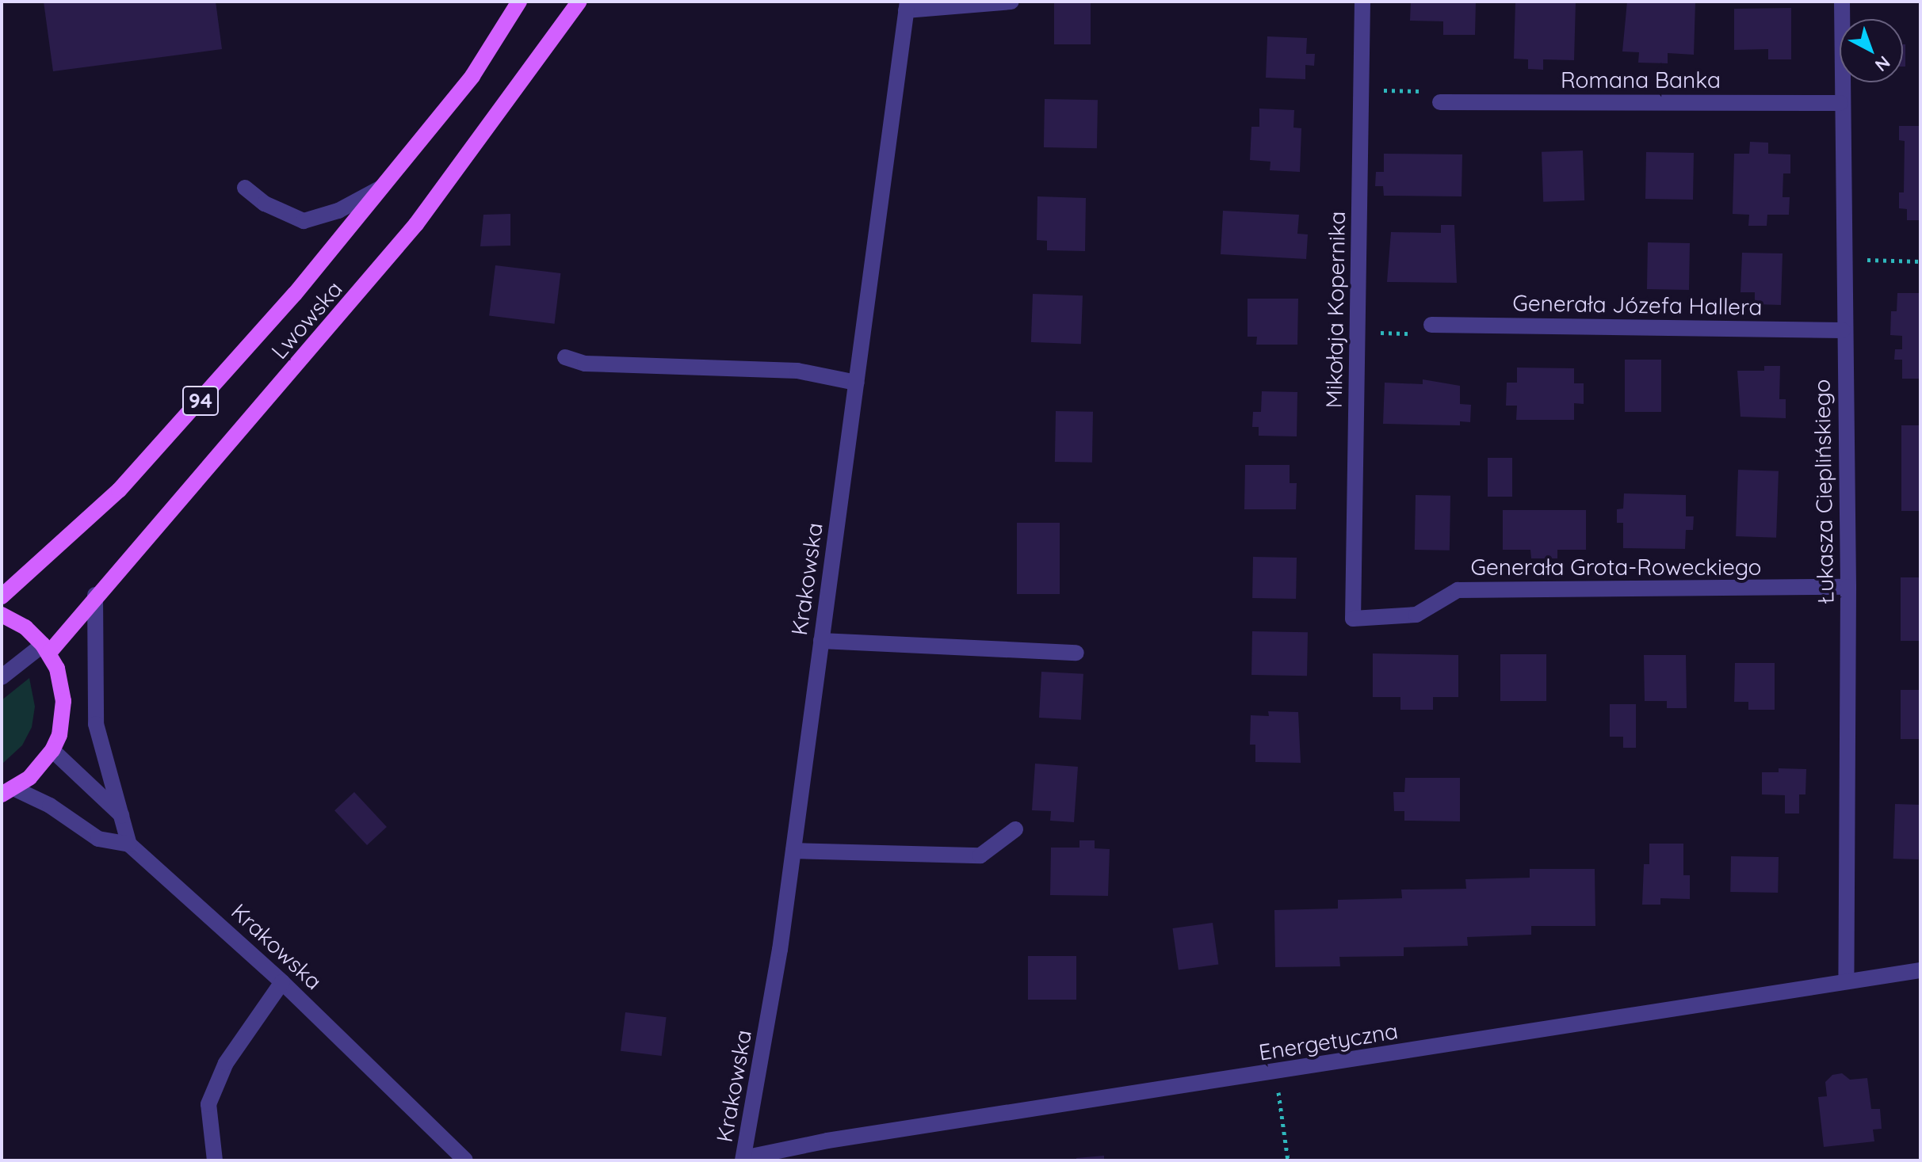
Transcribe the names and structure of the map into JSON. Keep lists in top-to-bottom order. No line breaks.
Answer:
{"streets":{"main road":["Lwowska","94"],"street":["Romana Banka","Generała Józefa Hallera","Mikołaja Kopernika","Łukasza Cieplińskiego","Generała Grota-Roweckiego","Krakowska","Energetyczna"]},"crossings":[["Romana Banka","Łukasza Cieplińskiego"],["Generała Józefa Hallera","Łukasza Cieplińskiego"],["Mikołaja Kopernika","Generała Grota-Roweckiego"],["Łukasza Cieplińskiego","Generała Grota-Roweckiego"],["Łukasza Cieplińskiego","Energetyczna"],["Krakowska","Energetyczna"]],"north":"bottom right"}
